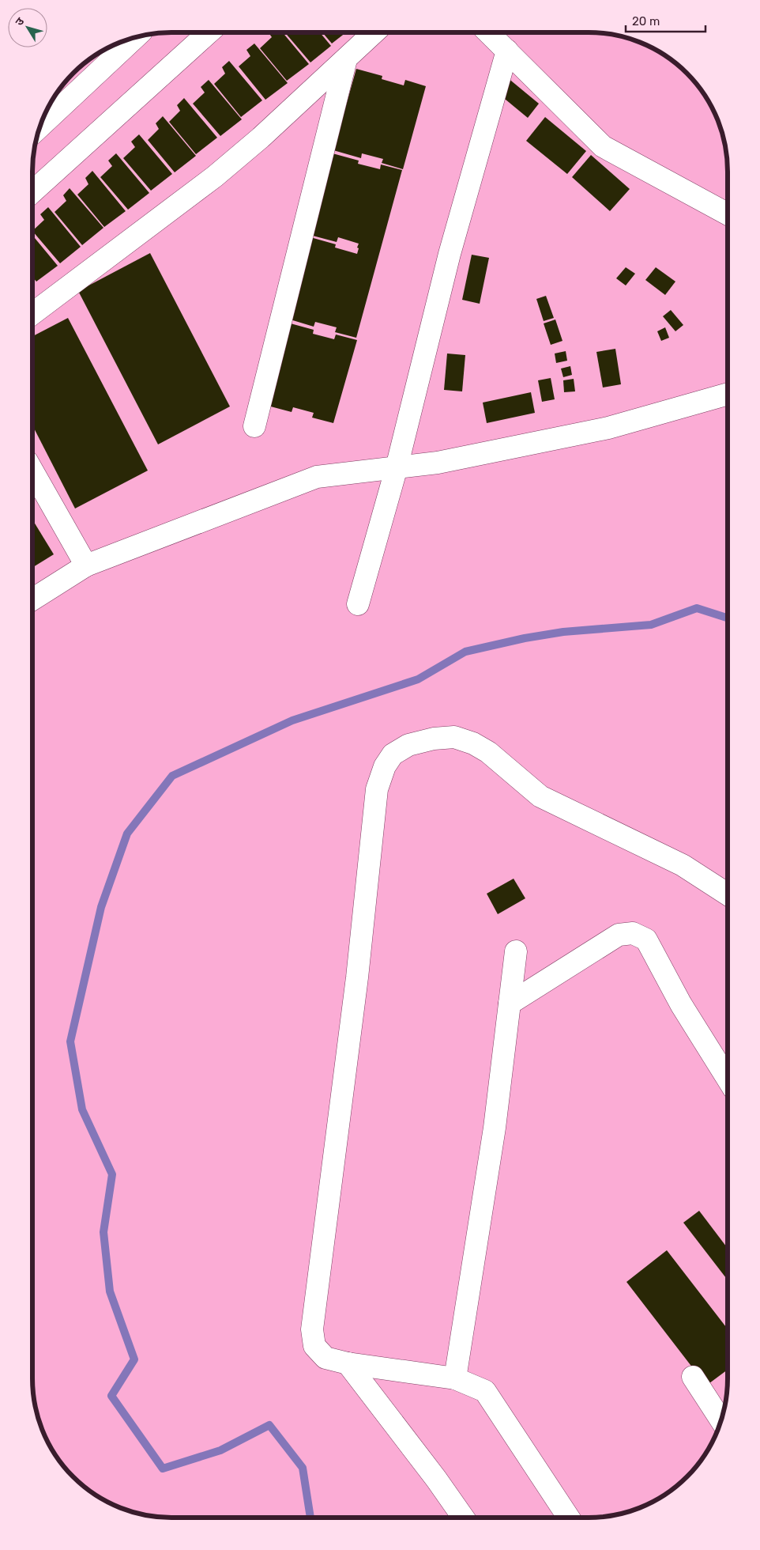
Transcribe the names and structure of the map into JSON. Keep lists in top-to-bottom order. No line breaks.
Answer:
{"scale_bar":"20 m","north":"top left"}
